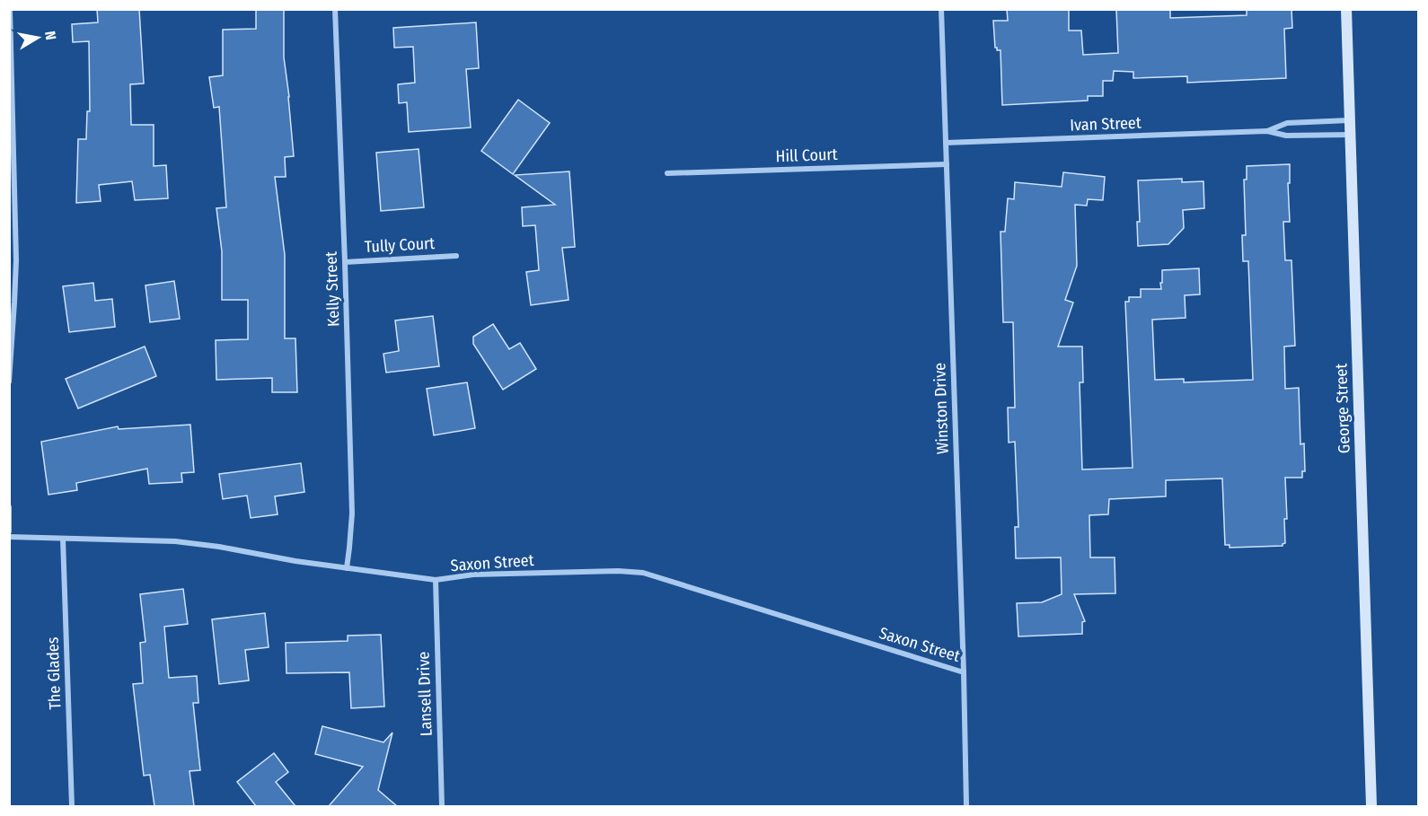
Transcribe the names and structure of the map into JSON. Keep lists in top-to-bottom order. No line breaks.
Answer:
{"streets":{"main road":["George Street"],"street":["Ivan Street","Hill Court","Tully Court","Kelly Street","Winston Drive","Saxon Street","The Glades","Lansell Drive"]},"crossings":[["Ivan Street","Winston Drive"],["Ivan Street","George Street"],["Hill Court","Winston Drive"],["Tully Court","Kelly Street"],["Kelly Street","Saxon Street"],["Winston Drive","Saxon Street"],["Saxon Street","The Glades"],["Saxon Street","Lansell Drive"]],"north":"right"}
